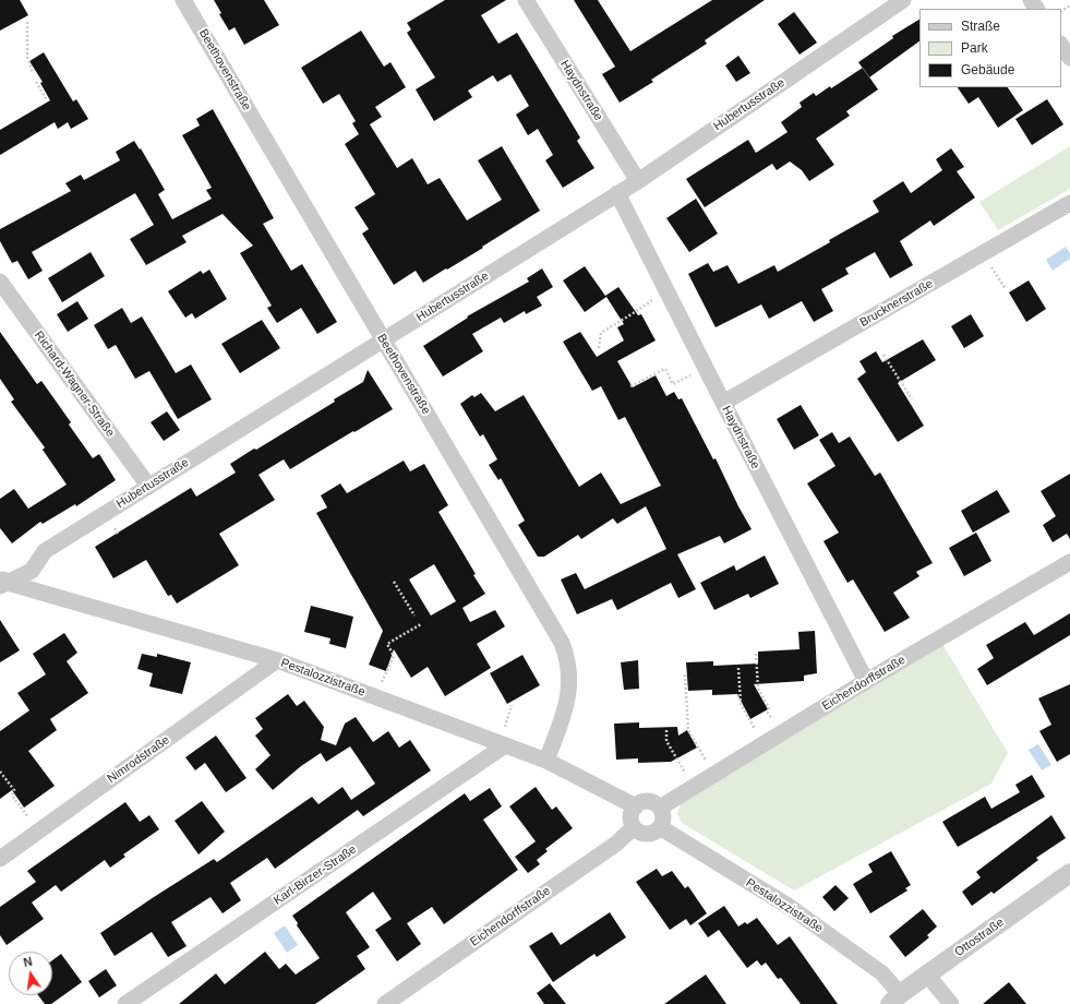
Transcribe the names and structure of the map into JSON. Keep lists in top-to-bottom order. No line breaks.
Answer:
{"streets":{"street":["Beethovenstraße","Haydnstraße","Hubertusstraße","Brucknerstraße","Richard-Wagner-Straße","Pestalozzistraße","Eichendorffstraße","Nimrodstraße","Karl-Birzer-Straße","Ottostraße"]},"crossings":[["Beethovenstraße","Hubertusstraße"],["Beethovenstraße","Pestalozzistraße"],["Haydnstraße","Hubertusstraße"],["Haydnstraße","Brucknerstraße"],["Haydnstraße","Eichendorffstraße"],["Hubertusstraße","Richard-Wagner-Straße"],["Hubertusstraße","Pestalozzistraße"],["Pestalozzistraße","Eichendorffstraße"],["Pestalozzistraße","Nimrodstraße"],["Pestalozzistraße","Karl-Birzer-Straße"],["Pestalozzistraße","Ottostraße"]],"legend":["Straße","Park","Gebäude"],"north":"top"}
